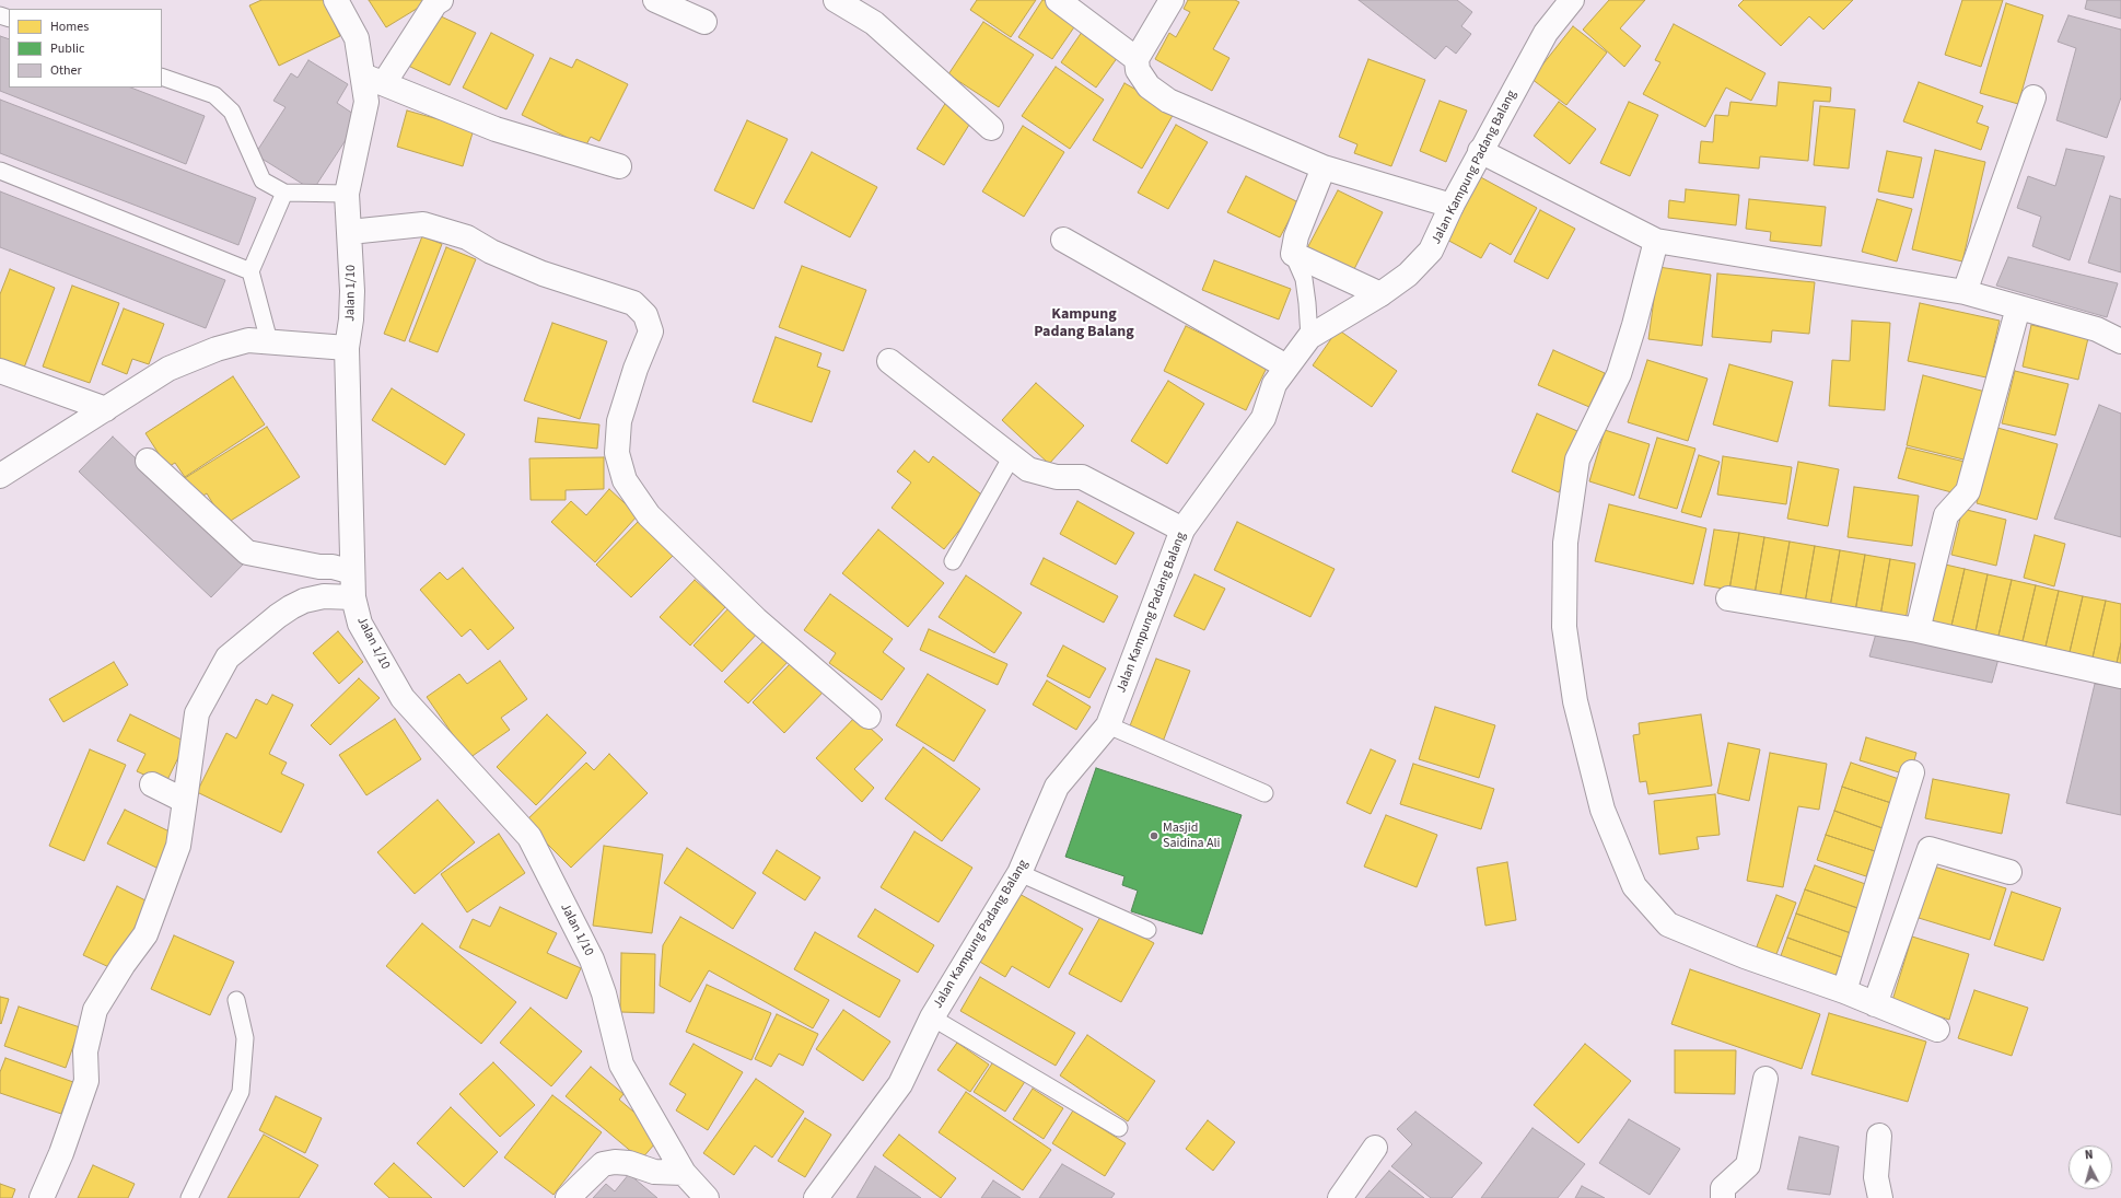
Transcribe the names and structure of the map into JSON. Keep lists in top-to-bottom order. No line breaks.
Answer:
{"streets":{"street":["Jalan Kampung Padang Balang","Jalan 1/10"]},"districts":["Kampung Padang Balang"],"places":["Masjid Saidina Ali"],"legend":["Homes","Public","Other"],"north":"top"}
